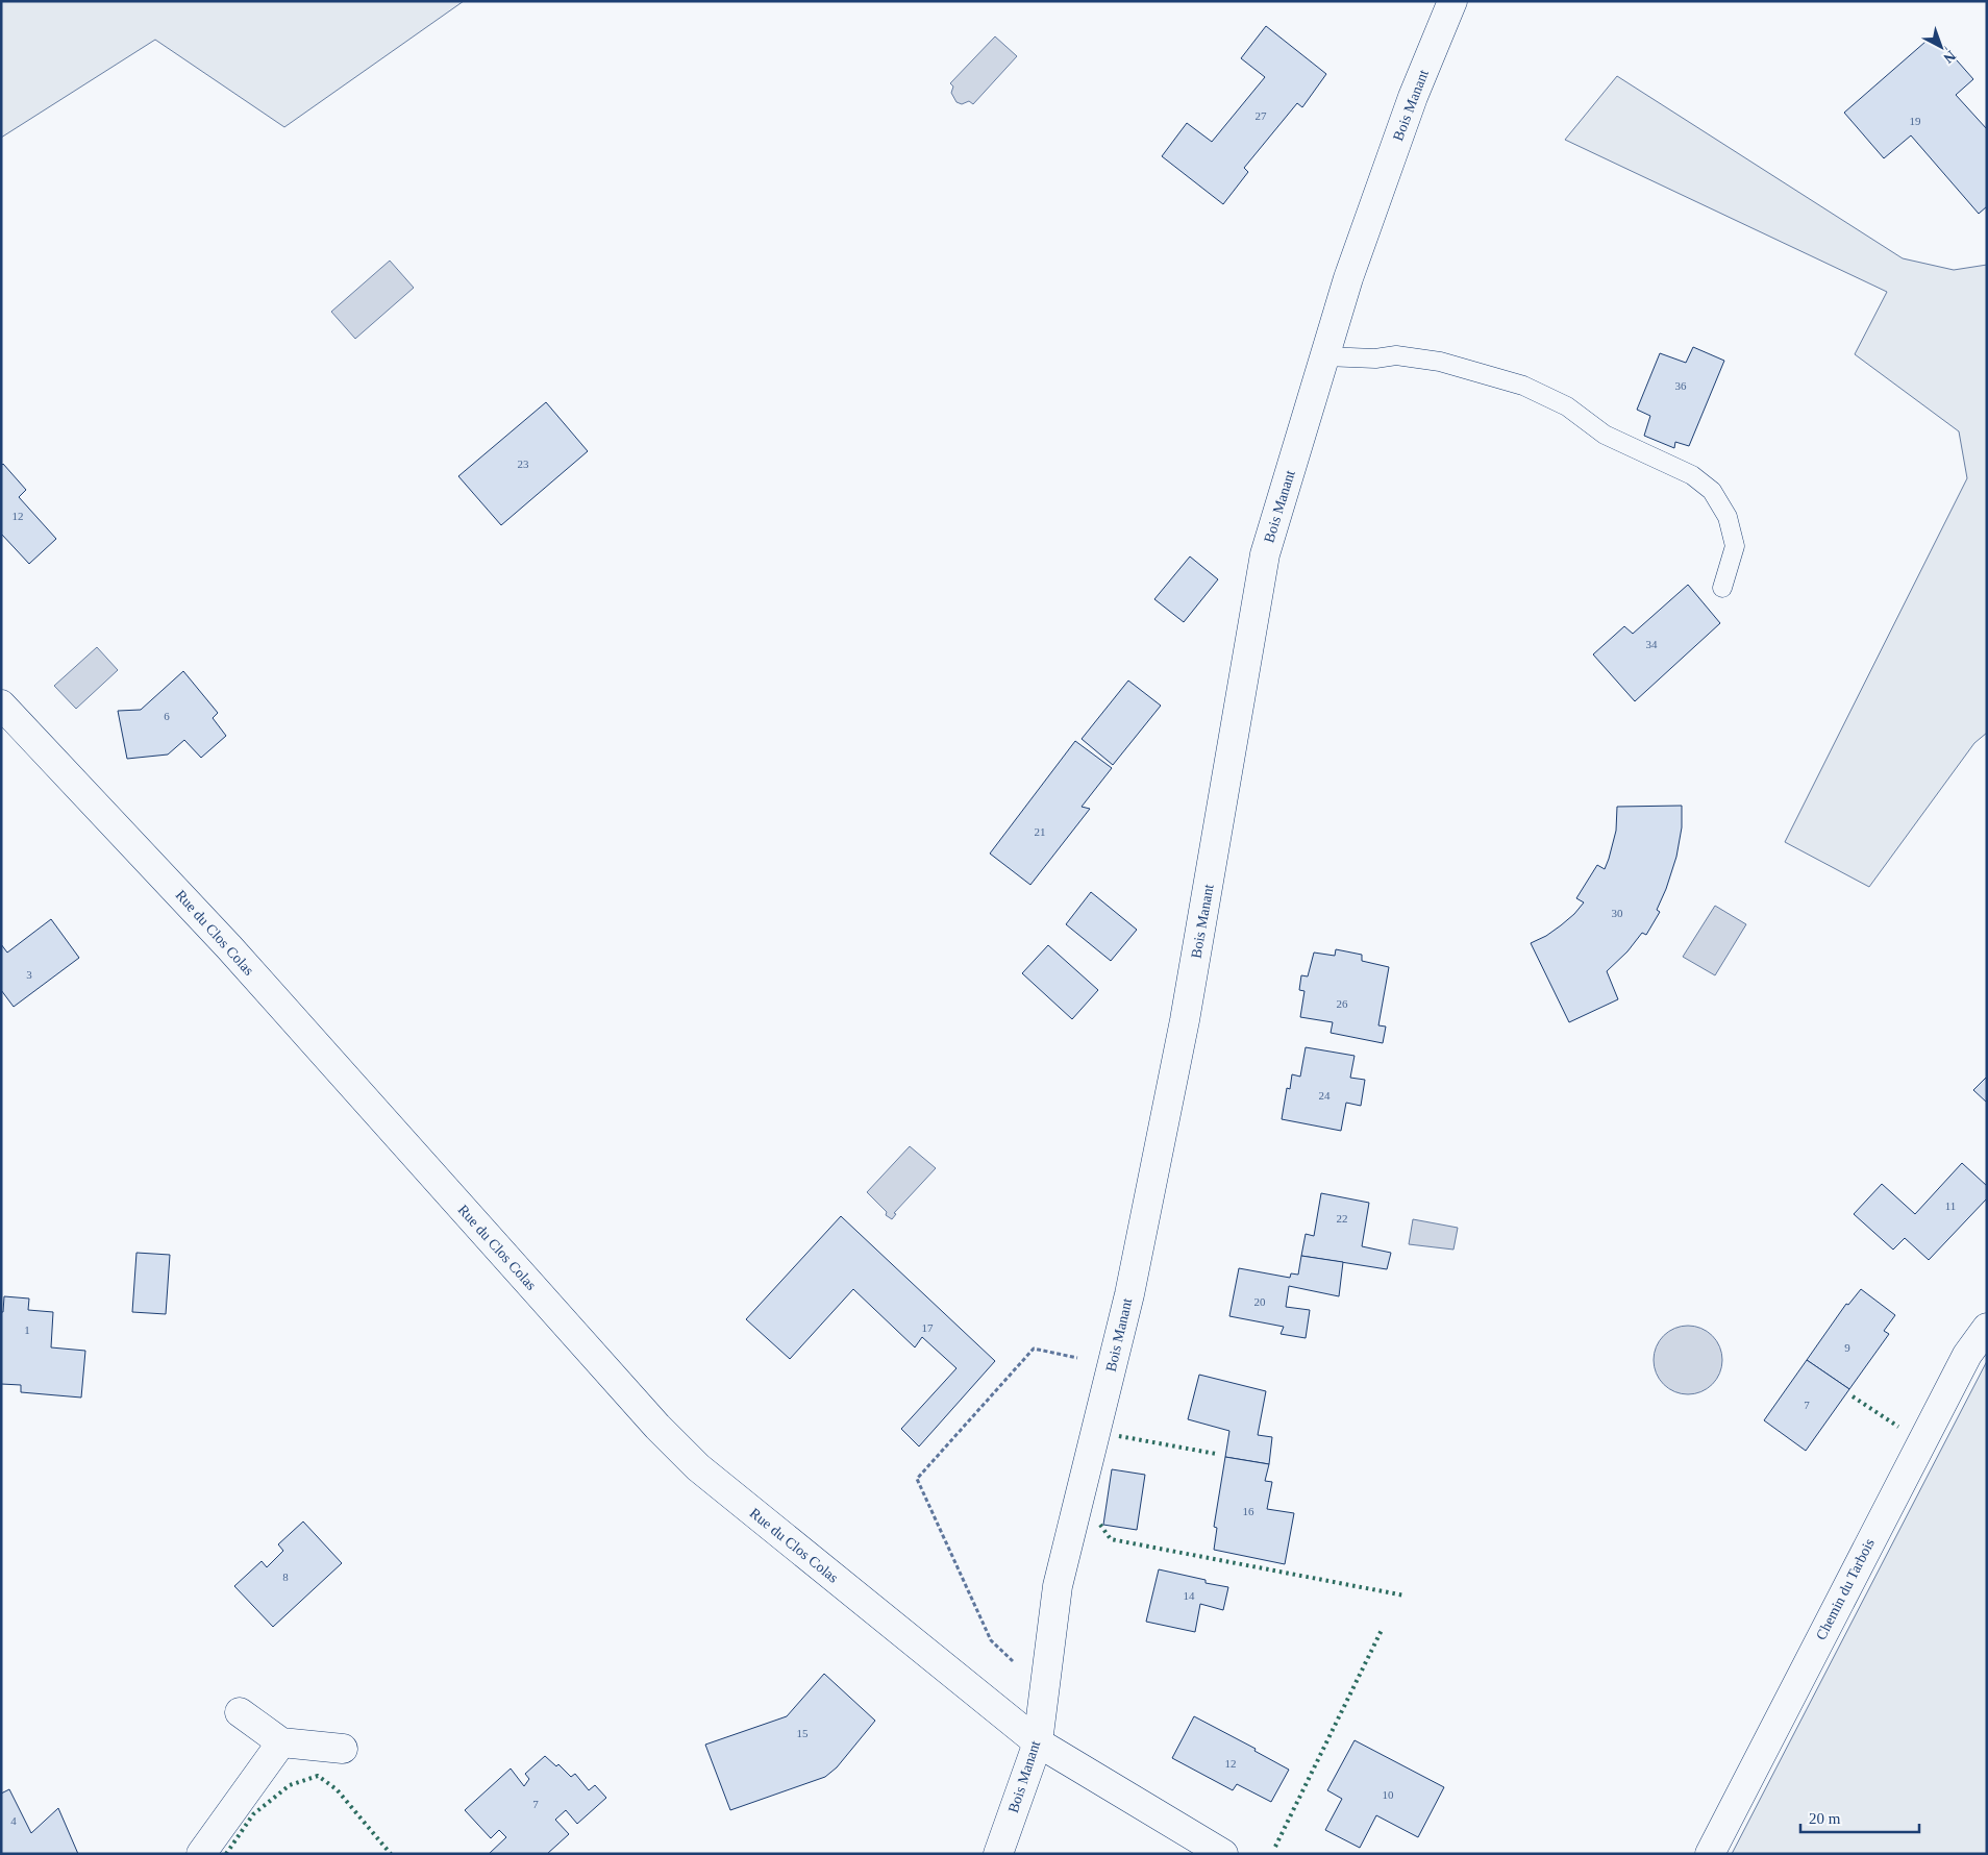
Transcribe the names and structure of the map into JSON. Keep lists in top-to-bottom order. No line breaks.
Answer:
{"streets":{"street":["Bois Manant","Rue du Clos Colas","Chemin du Tarbois"]},"crossings":[["Bois Manant","Rue du Clos Colas"]],"house_numbers":["27","19","36","23","12","34","6","21","30","3","26","24","11","22","20","17","1","9","7","16","8","14","15","12","10","7","4"],"scale_bar":"20 m","north":"bottom right"}
